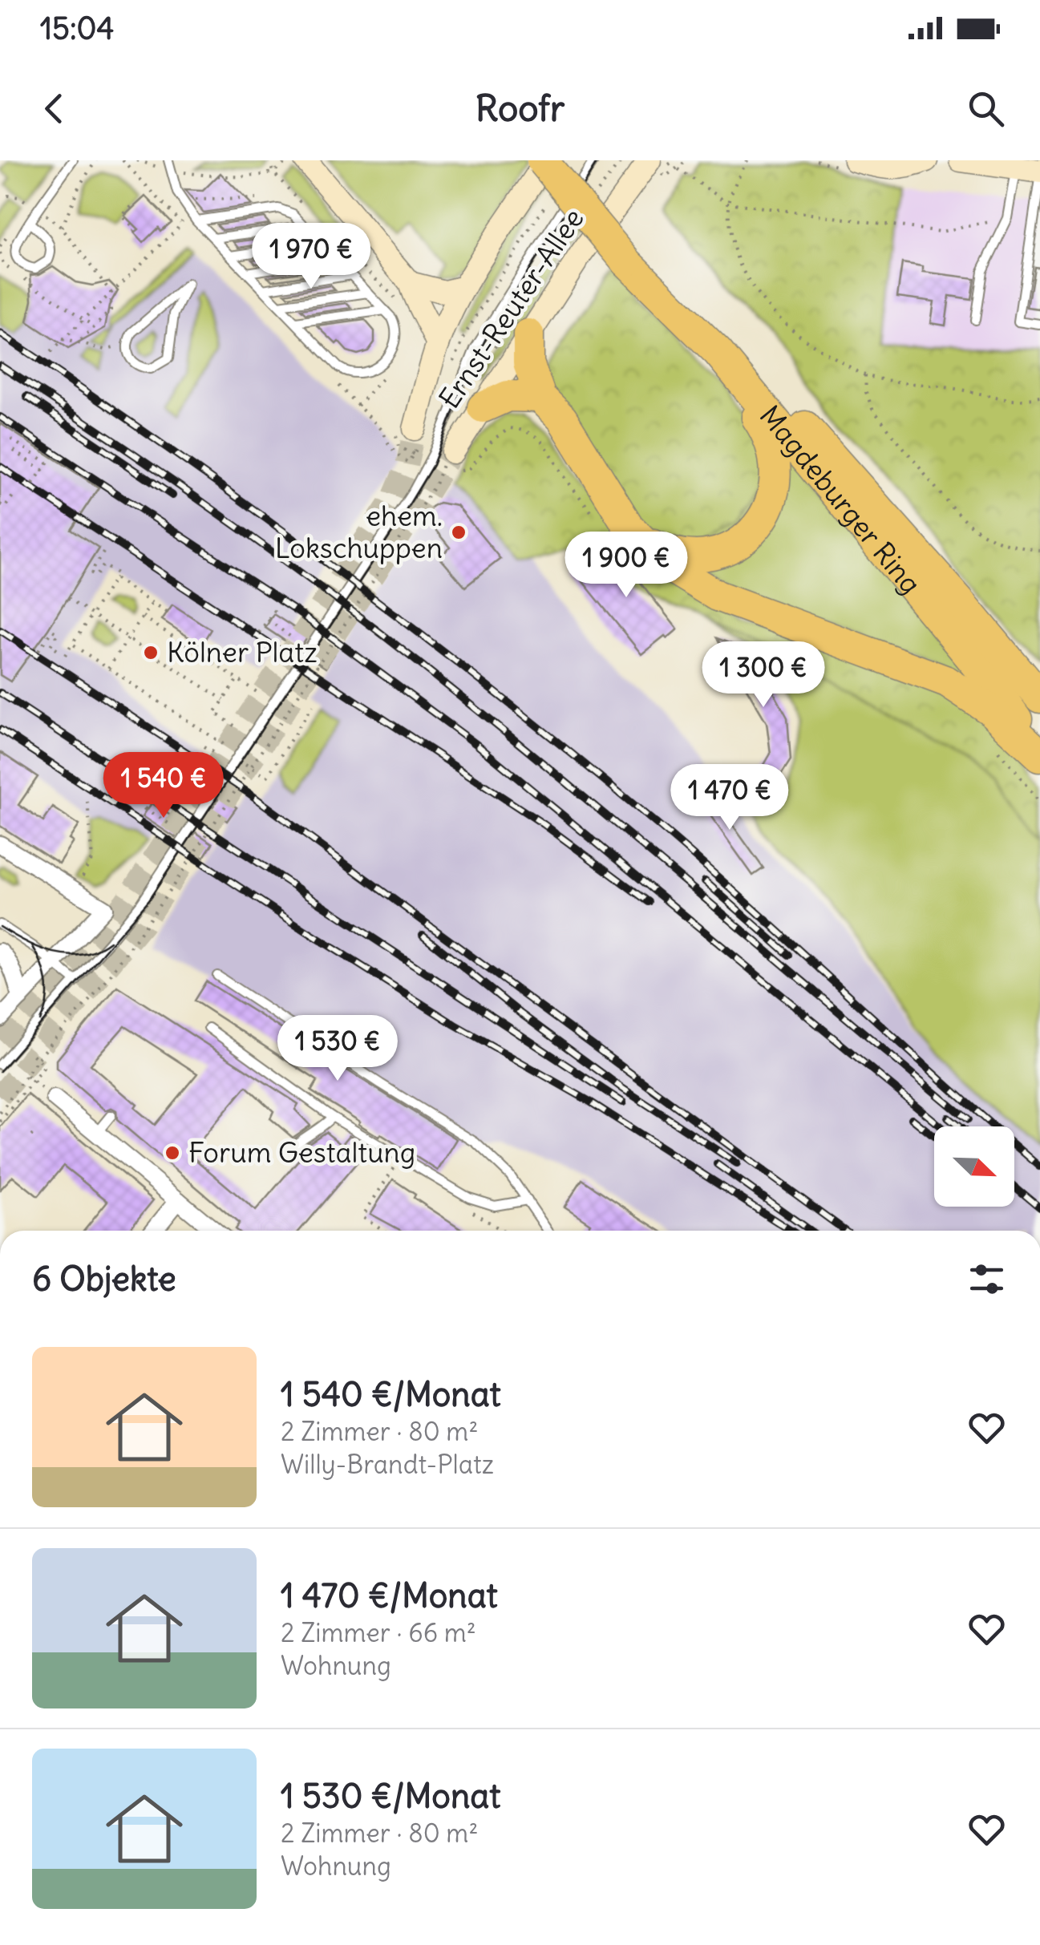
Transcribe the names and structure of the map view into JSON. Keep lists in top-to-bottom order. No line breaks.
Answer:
{"streets":{"highway":["Magdeburger Ring"],"main road":["Ernst-Reuter-Allee"]},"places":["ehem. Lokschuppen","Kölner Platz","Forum Gestaltung"],"north":"bottom right","page":{"status":"15:04","header":"Roofr","price":["1 970 €","1 900 €","1 300 €","1 540 €","1 470 €","1 530 €"],"heading":"6 Objekte","list":[{"name":"1 540 €/Monat","note":"2 Zimmer · 80 m² · Willy-Brandt-Platz"},{"name":"1 470 €/Monat","note":"2 Zimmer · 66 m² · Wohnung"},{"name":"1 530 €/Monat","note":"2 Zimmer · 80 m² · Wohnung"}]}}
